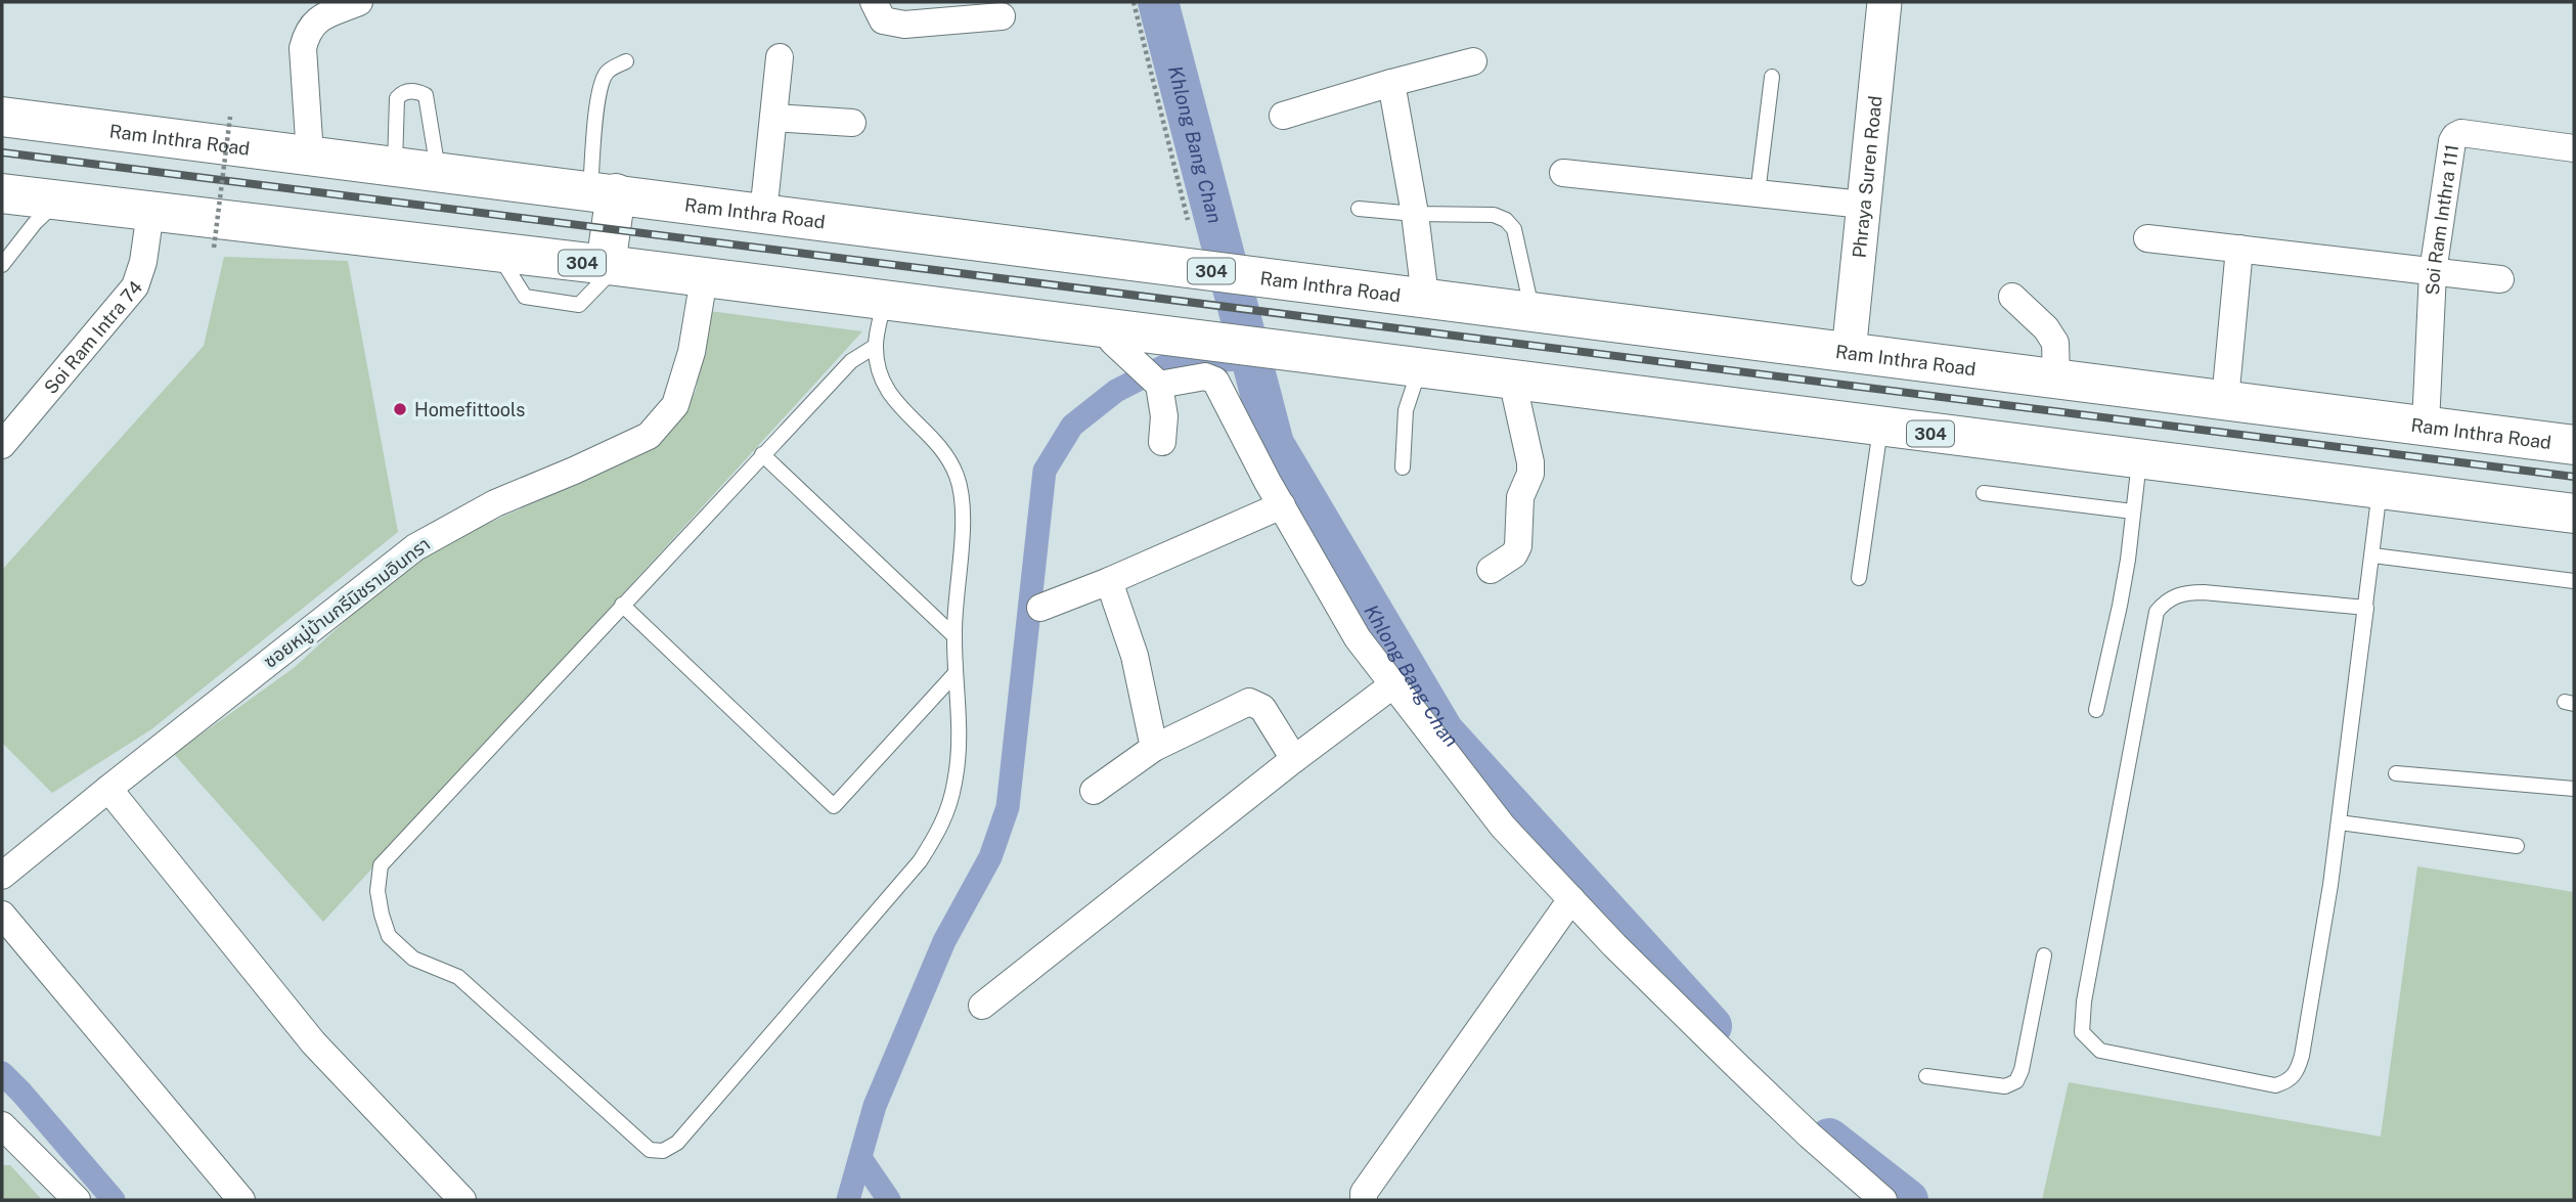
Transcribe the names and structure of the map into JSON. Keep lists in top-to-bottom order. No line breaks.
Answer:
{"streets":{"highway":["Ram Inthra Road","304"],"street":["Phraya Suren Road","Soi Ram Inthra 111","Soi Ram Intra 74","ซอยหมู่บ้านกรีนิชรามอินทรา"]},"crossings":[["Ram Inthra Road","Phraya Suren Road"],["Ram Inthra Road","Soi Ram Inthra 111"],["304","Soi Ram Intra 74"],["304","ซอยหมู่บ้านกรีนิชรามอินทรา"]],"water":["Khlong Bang Chan"],"places":["Homefittools"]}
